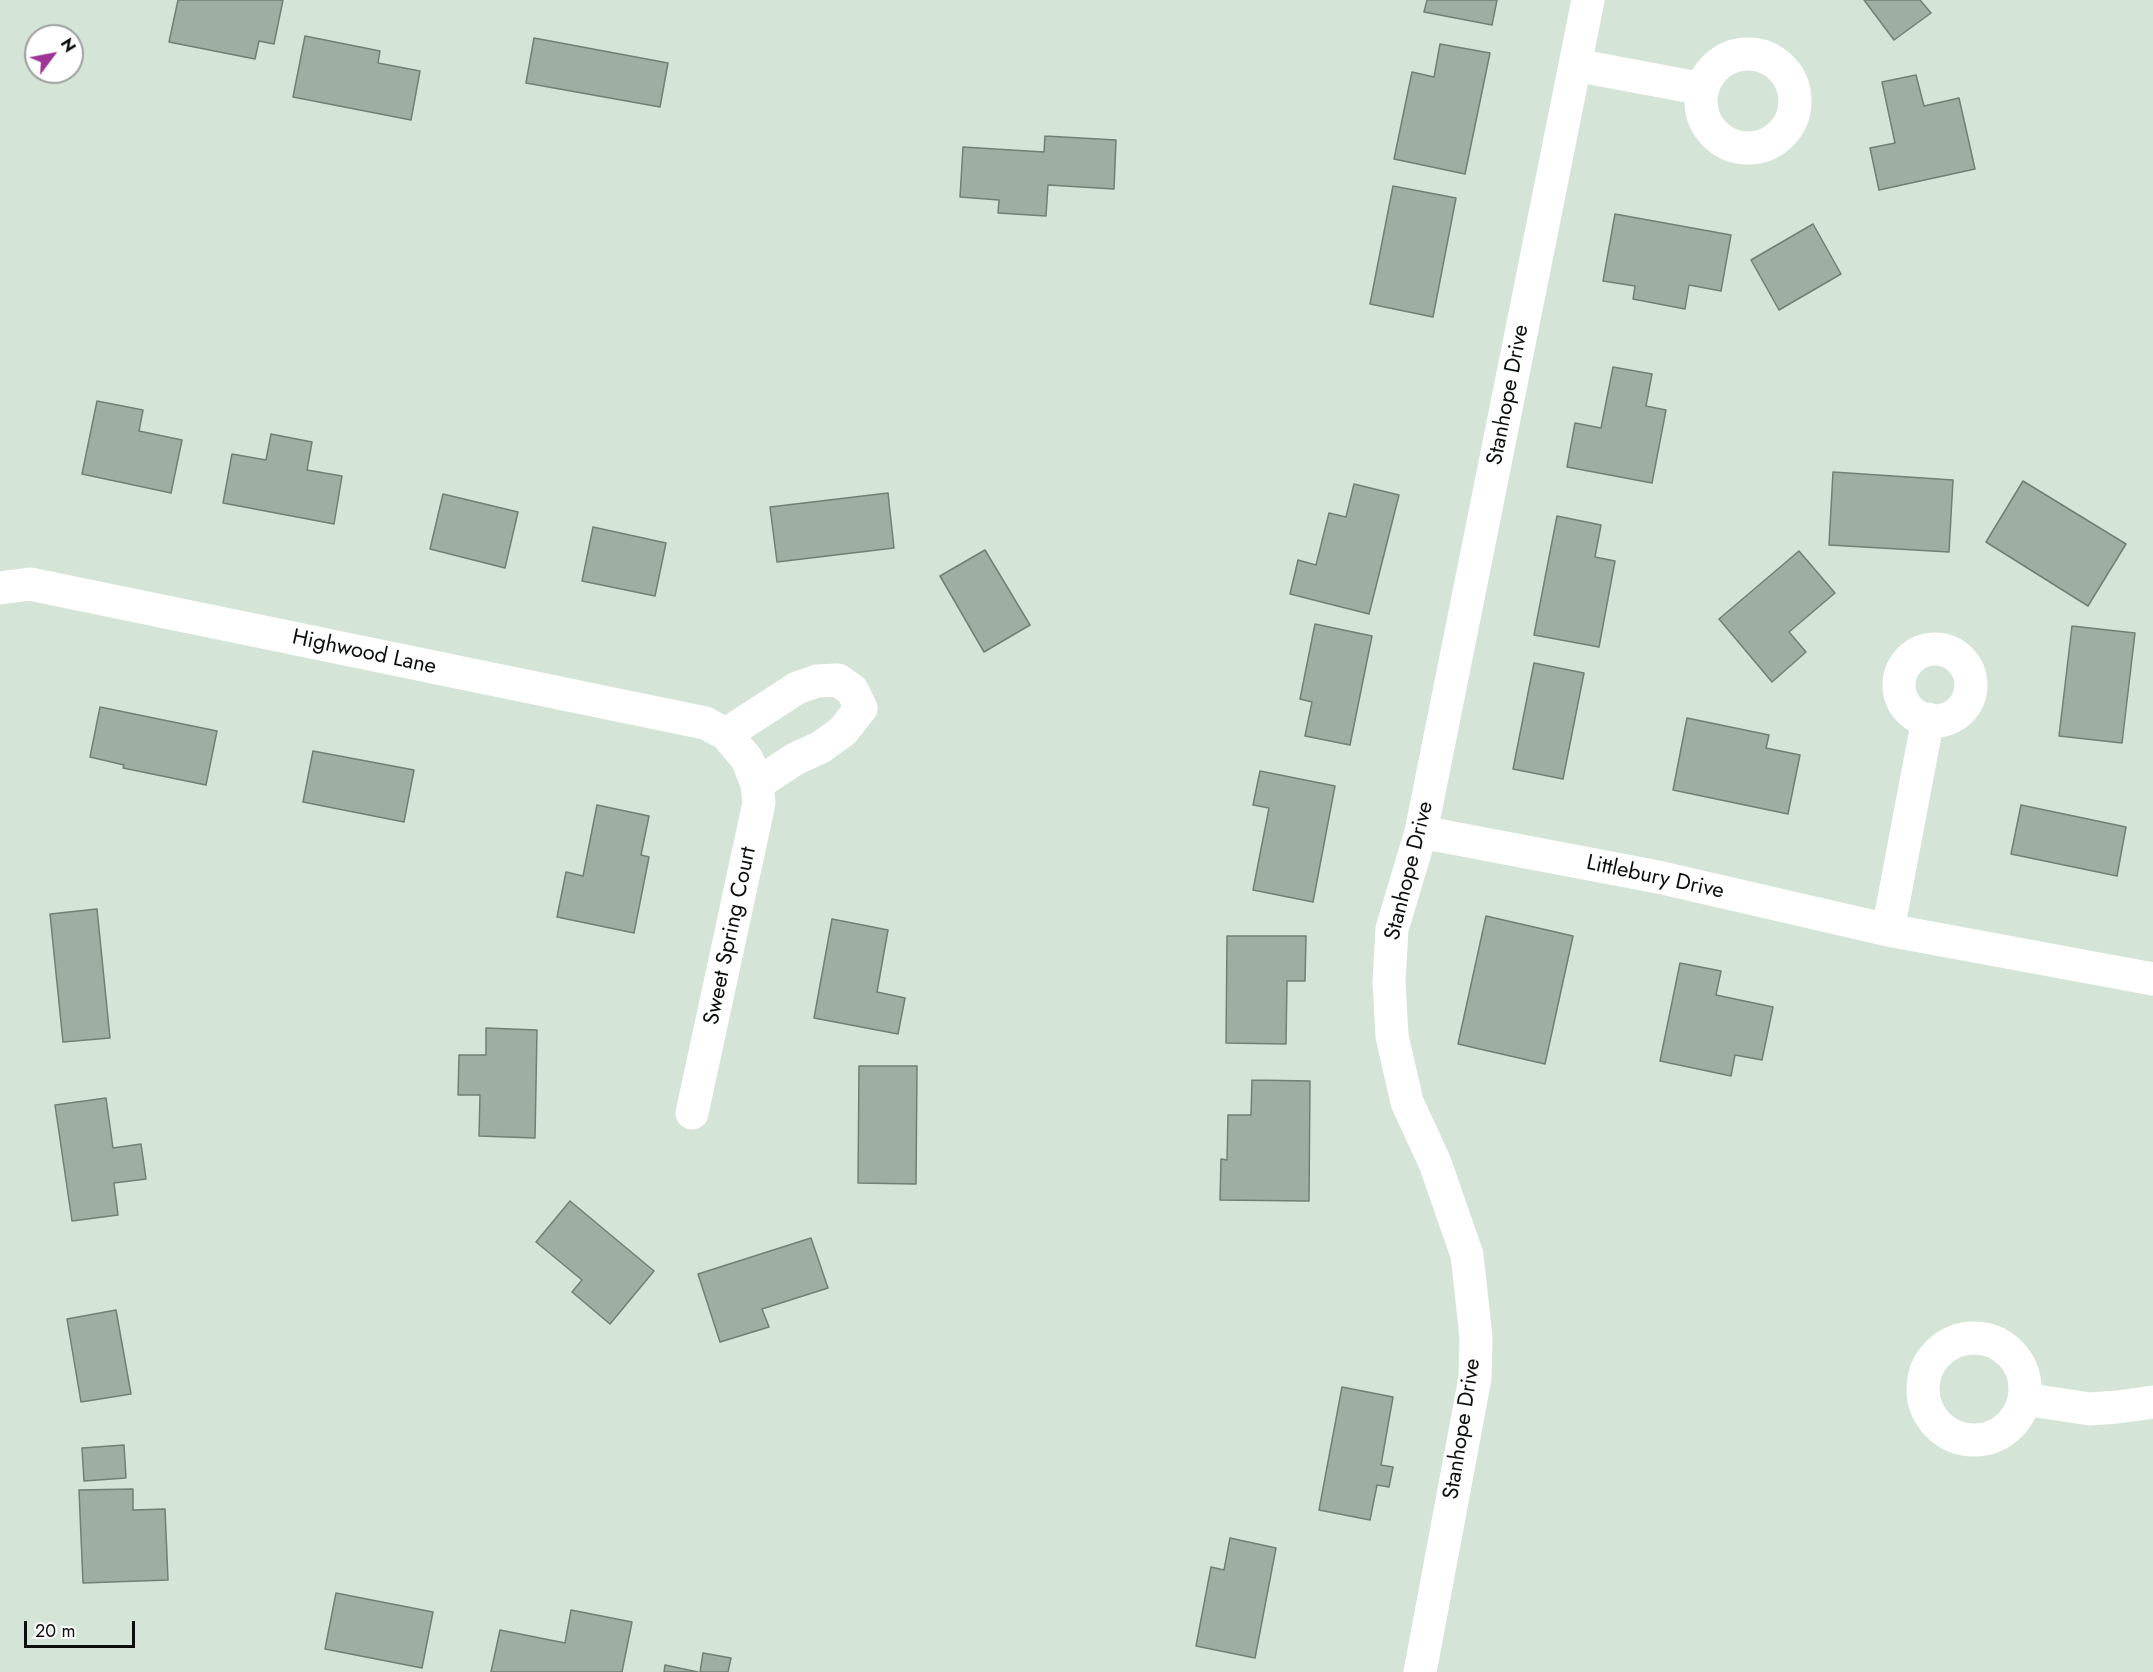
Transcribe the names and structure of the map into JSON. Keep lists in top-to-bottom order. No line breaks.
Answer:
{"streets":{"street":["Stanhope Drive","Highwood Lane","Littlebury Drive","Sweet Spring Court"]},"crossings":[["Stanhope Drive","Littlebury Drive"],["Highwood Lane","Sweet Spring Court"]],"scale_bar":"20 m","north":"top right"}
